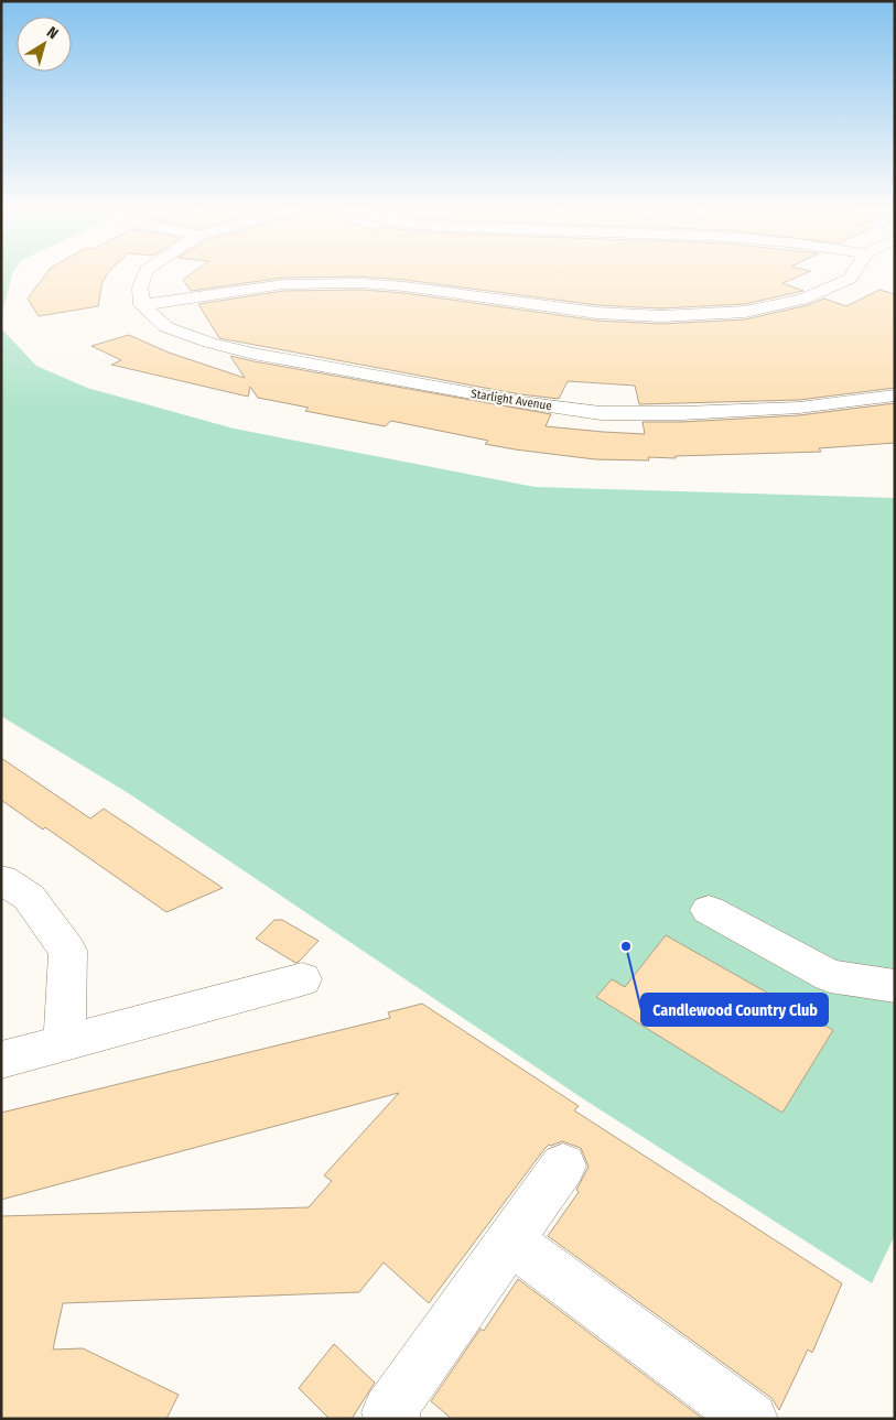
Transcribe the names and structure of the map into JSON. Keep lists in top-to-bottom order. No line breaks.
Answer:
{"streets":{"street":["Starlight Avenue"]},"places":["Candlewood Country Club"],"north":"top right"}
